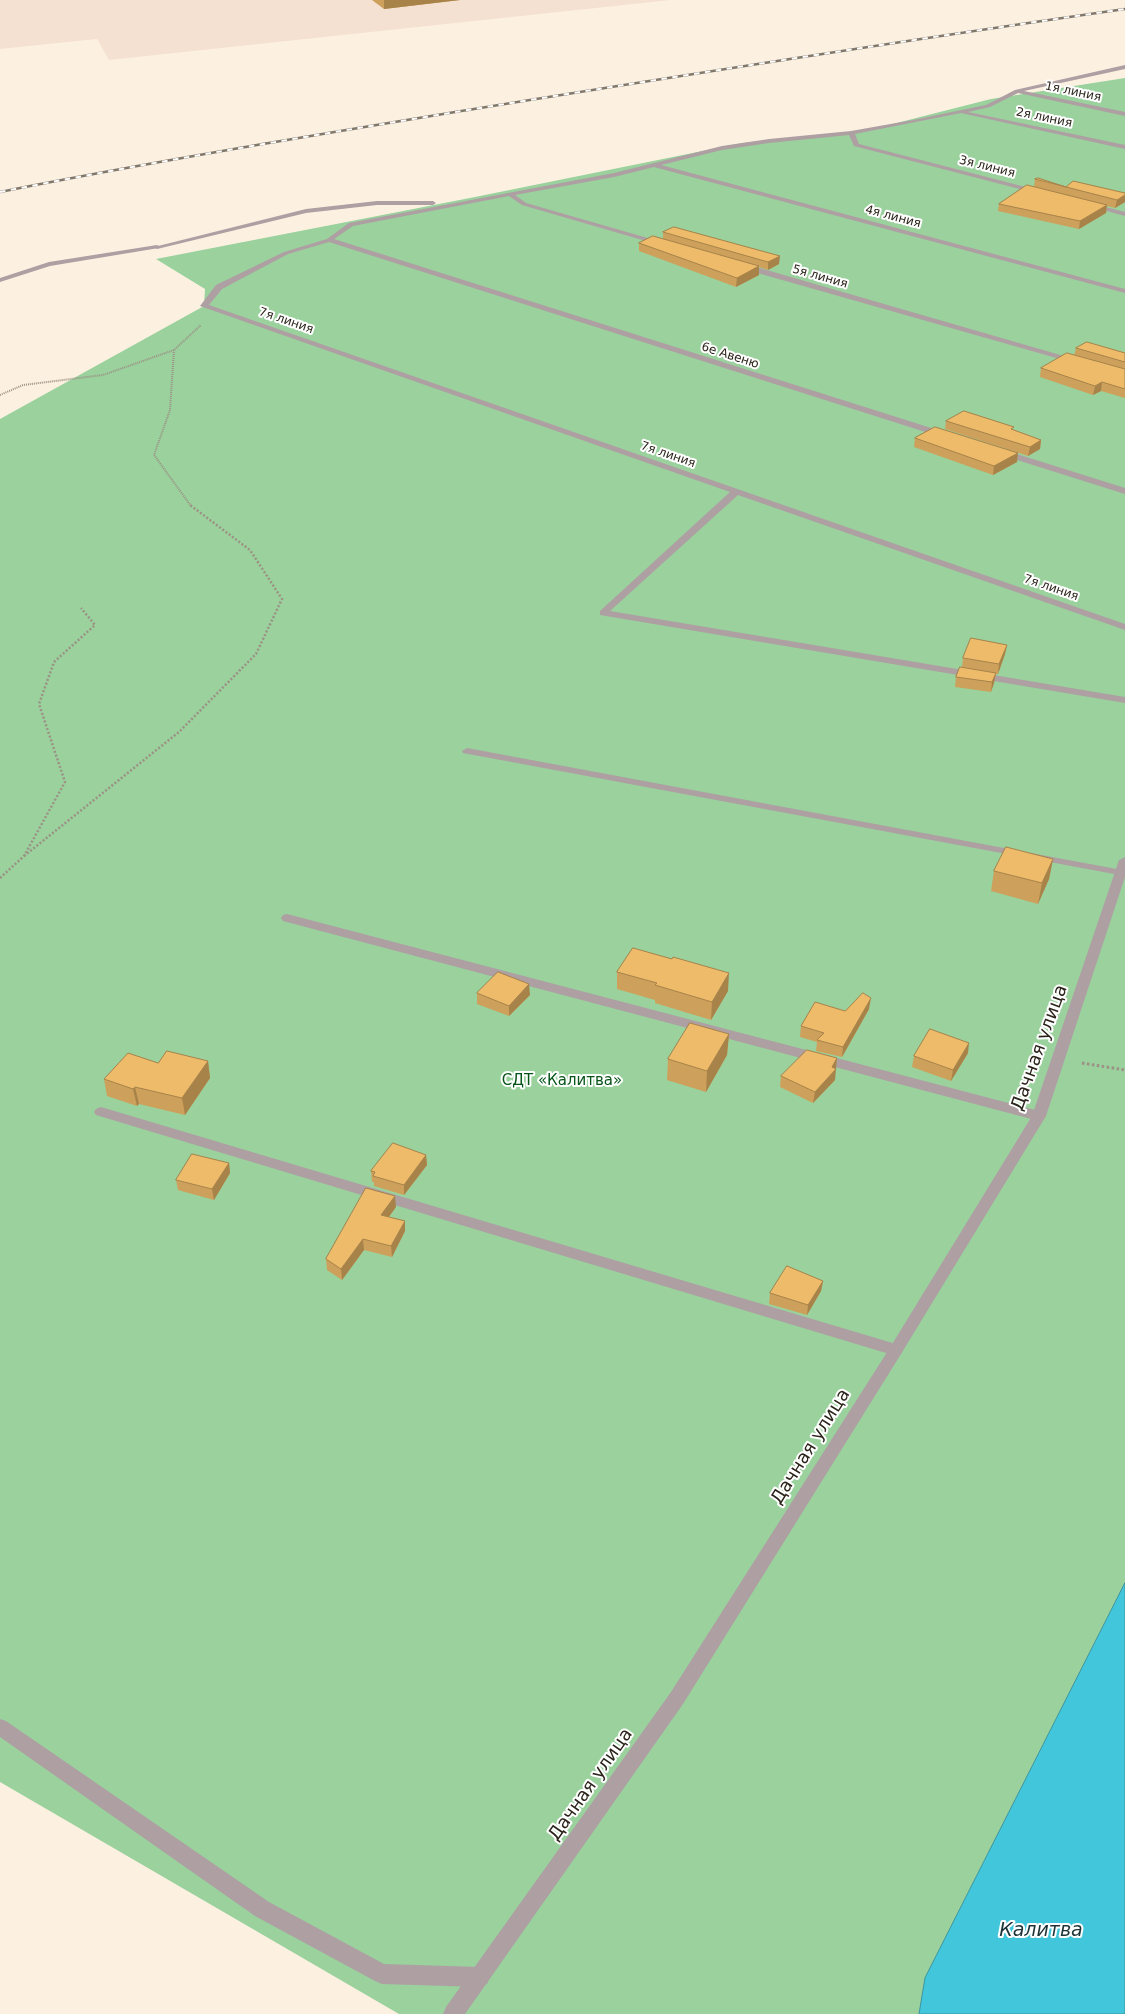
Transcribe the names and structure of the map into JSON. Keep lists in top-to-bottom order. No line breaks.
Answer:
{"streets":{"street":["1я линия","2я линия","3я линия","4я линия","5я линия","7я линия","6е Авеню","Дачная улица"]},"water":["Калитва"],"parks":["СДТ «Калитва»"]}
